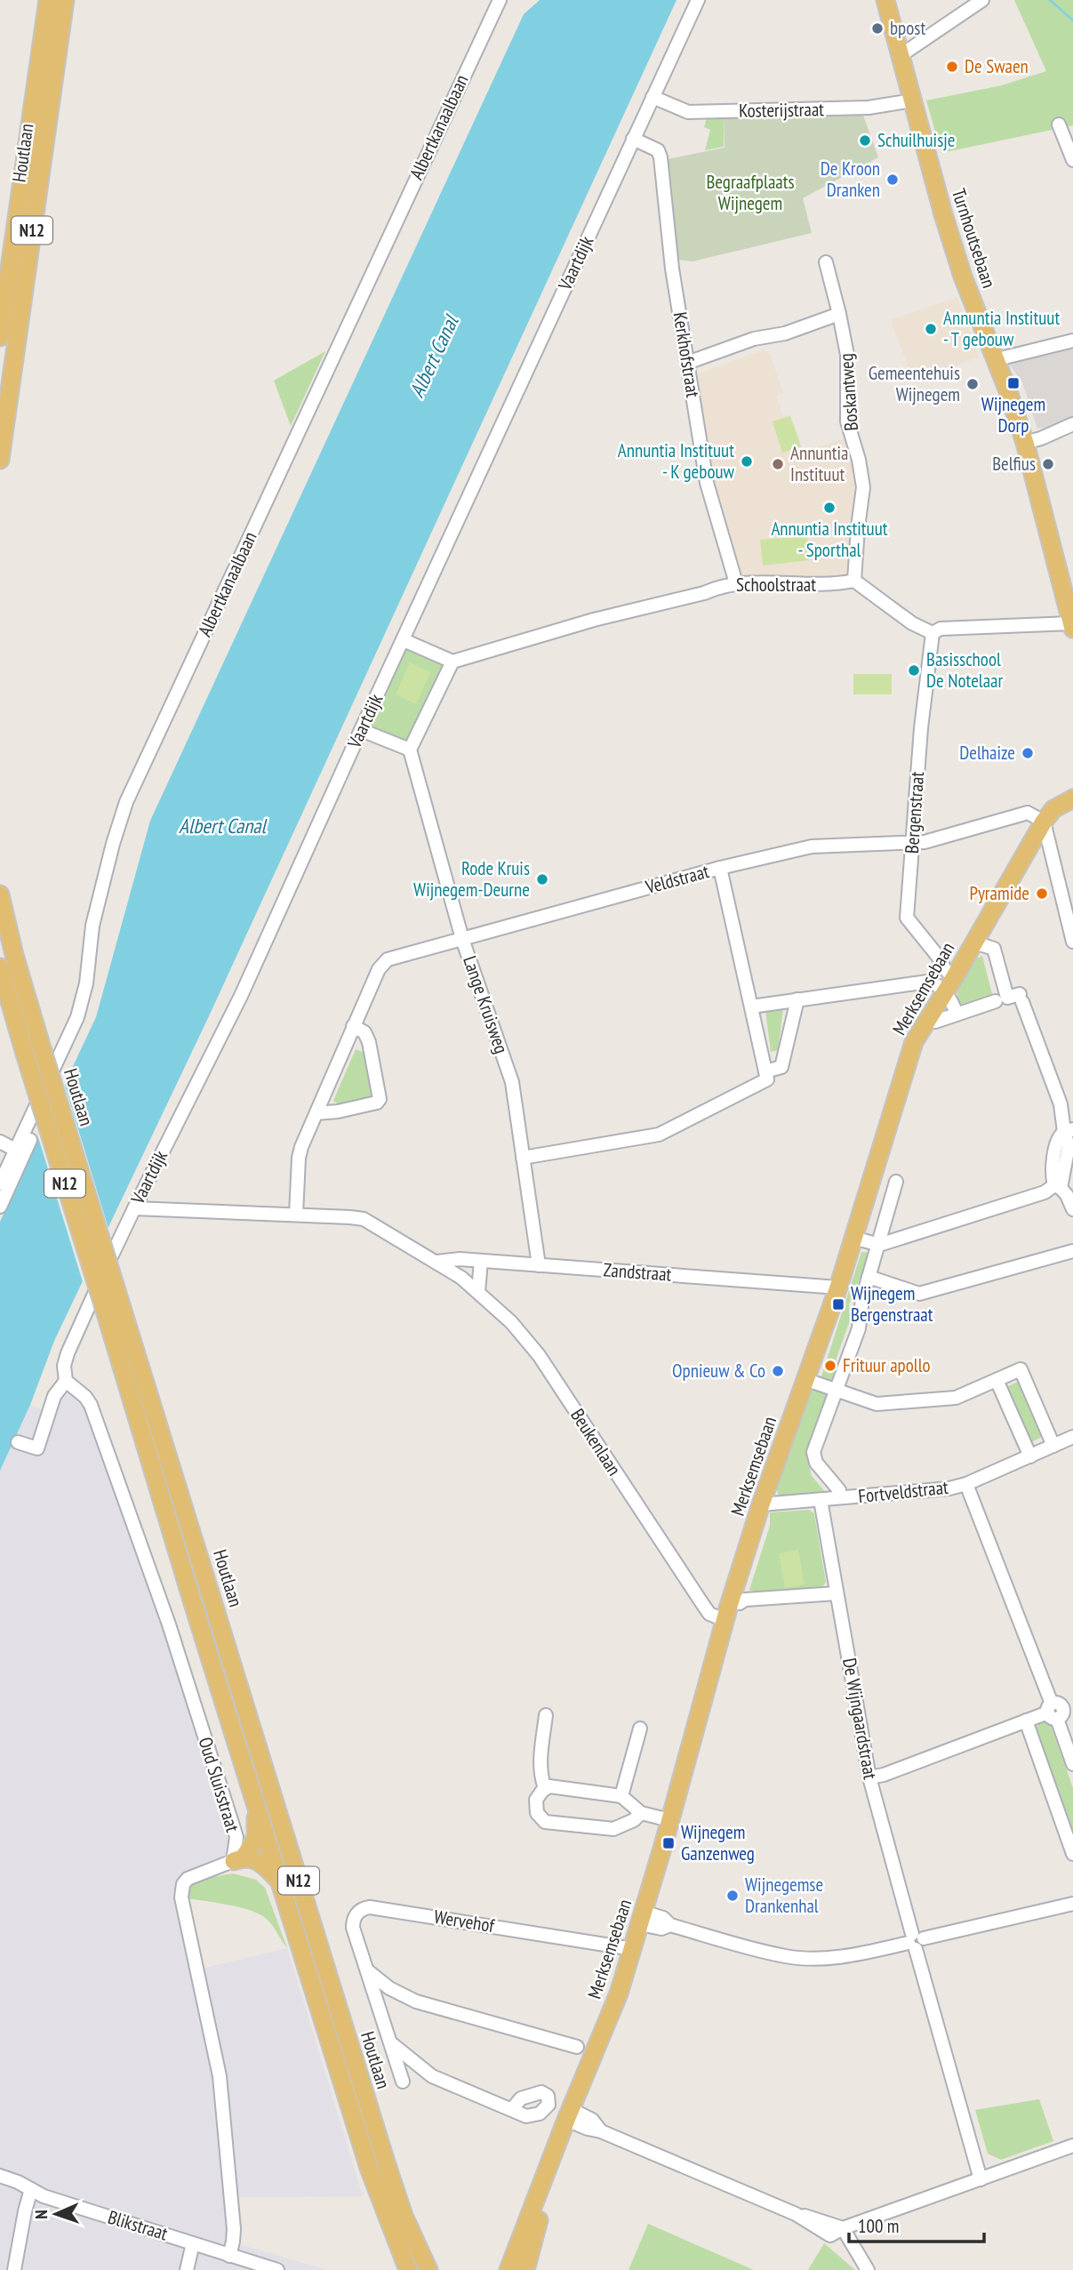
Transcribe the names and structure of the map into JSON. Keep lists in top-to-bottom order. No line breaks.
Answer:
{"streets":{"main road":["Houtlaan","N12","Turnhoutsebaan","Merksemsebaan"],"street":["Kosterijstraat","Albertkanaalbaan","Vaartdijk","Kerkhofstraat","Boskantweg","Schoolstraat","Bergenstraat","Veldstraat","Lange Kruisweg","Zandstraat","Beukenlaan","Fortveldstraat","De Wijngaardstraat","Oud Sluisstraat","Wervehof","Blikstraat"]},"crossings":[["Kosterijstraat","Turnhoutsebaan"],["Kosterijstraat","Vaartdijk"],["Vaartdijk","Kerkhofstraat"],["Vaartdijk","Oud Sluisstraat"],["Kerkhofstraat","Schoolstraat"],["Boskantweg","Schoolstraat"],["Bergenstraat","Veldstraat"],["Bergenstraat","Merksemsebaan"],["Veldstraat","Merksemsebaan"],["Veldstraat","Lange Kruisweg"],["Merksemsebaan","Zandstraat"],["Merksemsebaan","Beukenlaan"],["Merksemsebaan","Fortveldstraat"],["Merksemsebaan","Wervehof"],["Lange Kruisweg","Zandstraat"],["Fortveldstraat","De Wijngaardstraat"]],"water":["Albert Canal"],"parks":["Begraafplaats Wijnegem"],"places":{"other":["bpost","De Swaen","Schuilhuisje","De Kroon Dranken","Annuntia Instituut - T gebouw","Gemeentehuis Wijnegem","Annuntia Instituut - K gebouw","Annuntia Instituut","Belfius","Annuntia Instituut - Sporthal","Basisschool De Notelaar","Delhaize","Rode Kruis Wijnegem-Deurne","Pyramide","Frituur apollo","Opnieuw & Co","Wijnegemse Drankenhal"],"transit":["Wijnegem Dorp","Wijnegem Bergenstraat","Wijnegem Ganzenweg"]},"scale_bar":"100 m","north":"left"}
